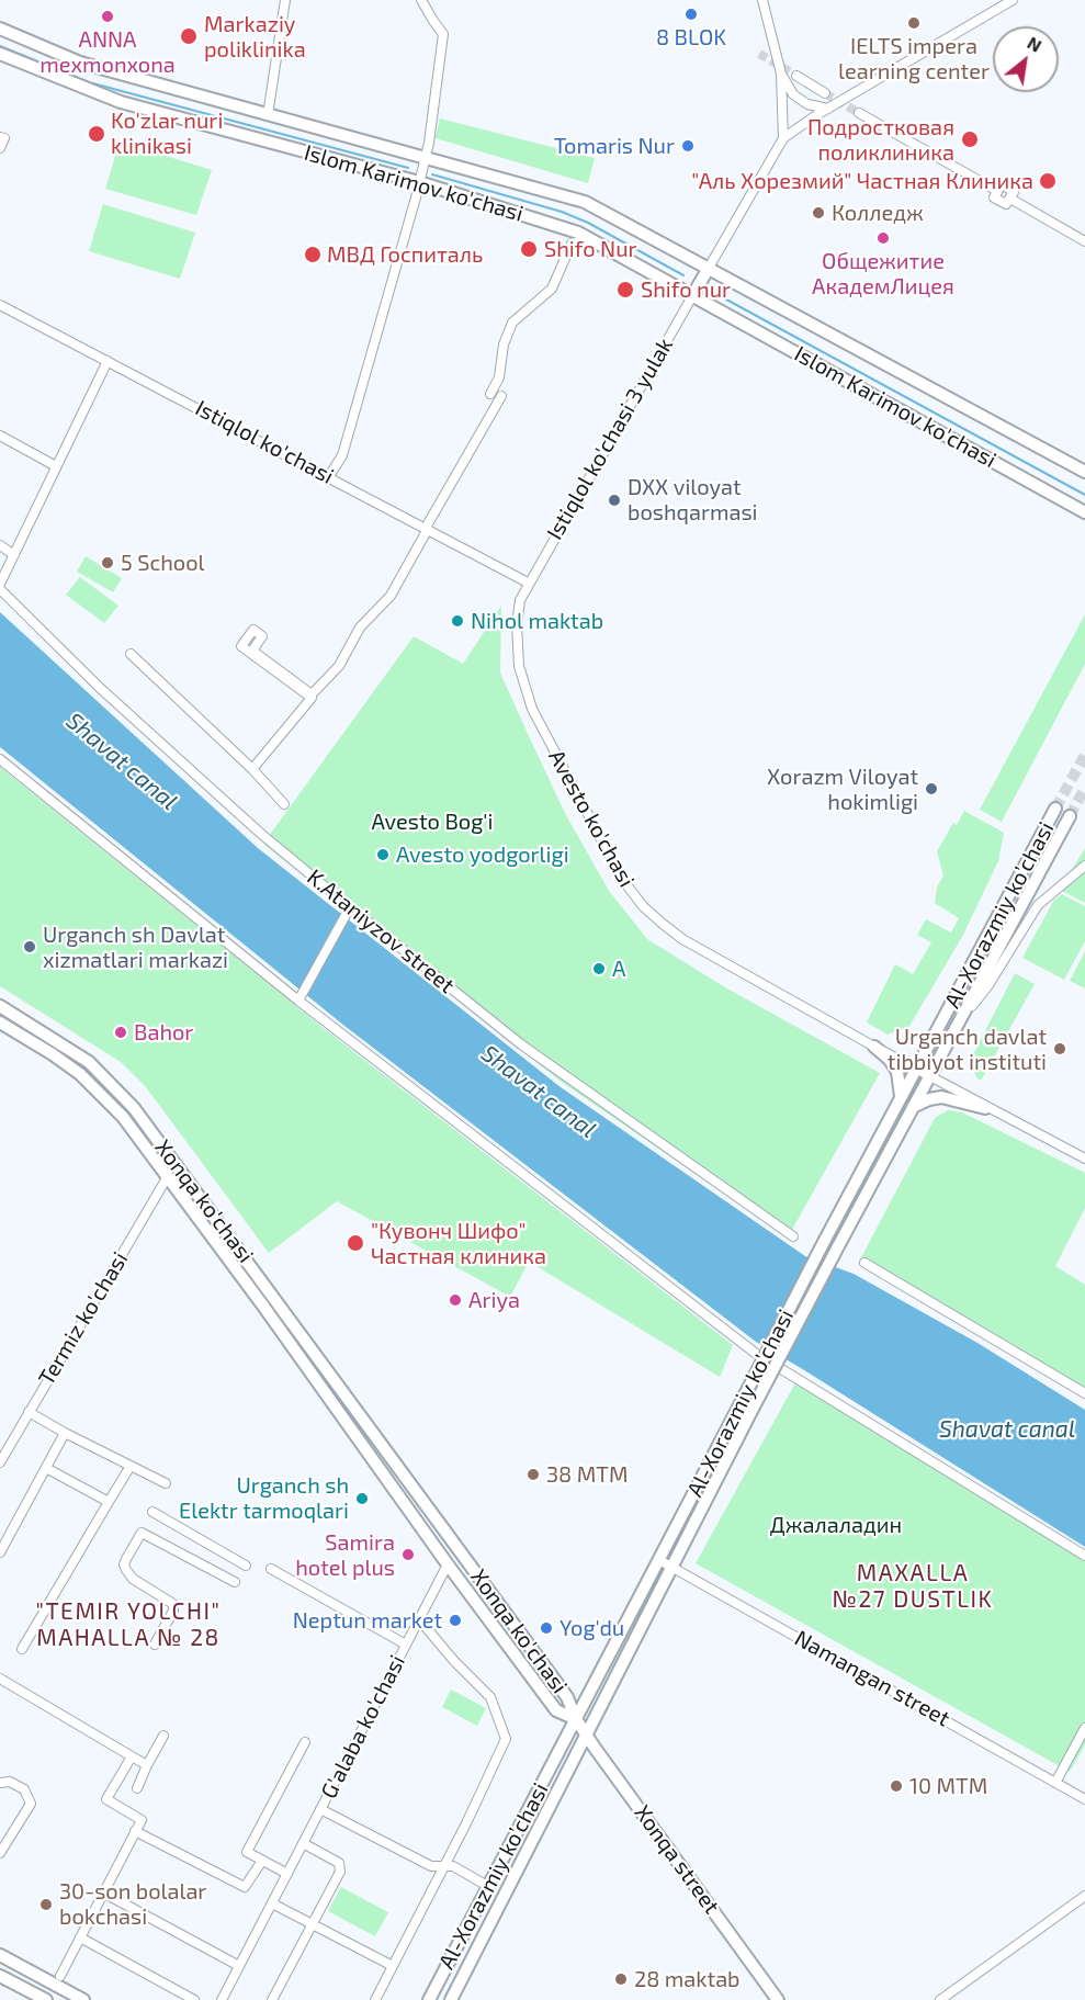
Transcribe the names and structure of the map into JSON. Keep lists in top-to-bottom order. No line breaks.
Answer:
{"streets":{"main road":["Islom Karimov ko'chasi","Al-Xorazmiy ko’chasi","Xonqa ko'chasi","Xonqa street"],"street":["Istiqlol ko'chasi 3 yulak","Istiqlol ko'chasi","Avesto ko'chasi","K.Ataniyzov street","Termiz ko'chasi","Namangan street","G'alaba ko'chasi"]},"crossings":[["Islom Karimov ko'chasi","Istiqlol ko'chasi 3 yulak"],["Istiqlol ko'chasi 3 yulak","Istiqlol ko'chasi"],["Istiqlol ko'chasi 3 yulak","Avesto ko'chasi"],["Istiqlol ko'chasi","Avesto ko'chasi"],["Avesto ko'chasi","Al-Xorazmiy ko’chasi"],["Al-Xorazmiy ko’chasi","Xonqa ko'chasi"],["Al-Xorazmiy ko’chasi","Namangan street"],["Al-Xorazmiy ko’chasi","G'alaba ko'chasi"],["Al-Xorazmiy ko’chasi","Xonqa street"],["Xonqa ko'chasi","Termiz ko'chasi"],["Xonqa ko'chasi","G'alaba ko'chasi"],["Xonqa ko'chasi","Xonqa street"]],"districts":["MAXALLA №27 DUSTLIK","\"TEMIR YOLCHI\" MAHALLA № 28"],"water":["Shavat canal"],"parks":["Avesto Bog'i","Джалаладин"],"places":["8 BLOK","ANNA mexmonxona","IELTS impera learning center","Markaziy poliklinika","Ko'zlar nuri klinikasi","Подростковая поликлиника","Tomaris Nur","\"Аль Хорезмий\" Частная Клиника","Колледж","Общежитие АкадемЛицея","Shifo Nur","МВД Госпиталь","Shifo nur","DXX viloyat boshqarmasi","5 School","Nihol maktab","Xorazm Viloyat hokimligi","Avesto yodgorligi","Urganch sh Davlat xizmatlari markazi","A","Bahor","Urganch davlat tibbiyot instituti","\"Кувонч Шифо\" Частная клиника","Ariya","38 MTM","Urganch sh Elektr tarmoqlari","Samira hotel plus","Neptun market","Yog'du","10 MTM","30-son bolalar bokchasi","28 maktab"],"north":"top right"}
